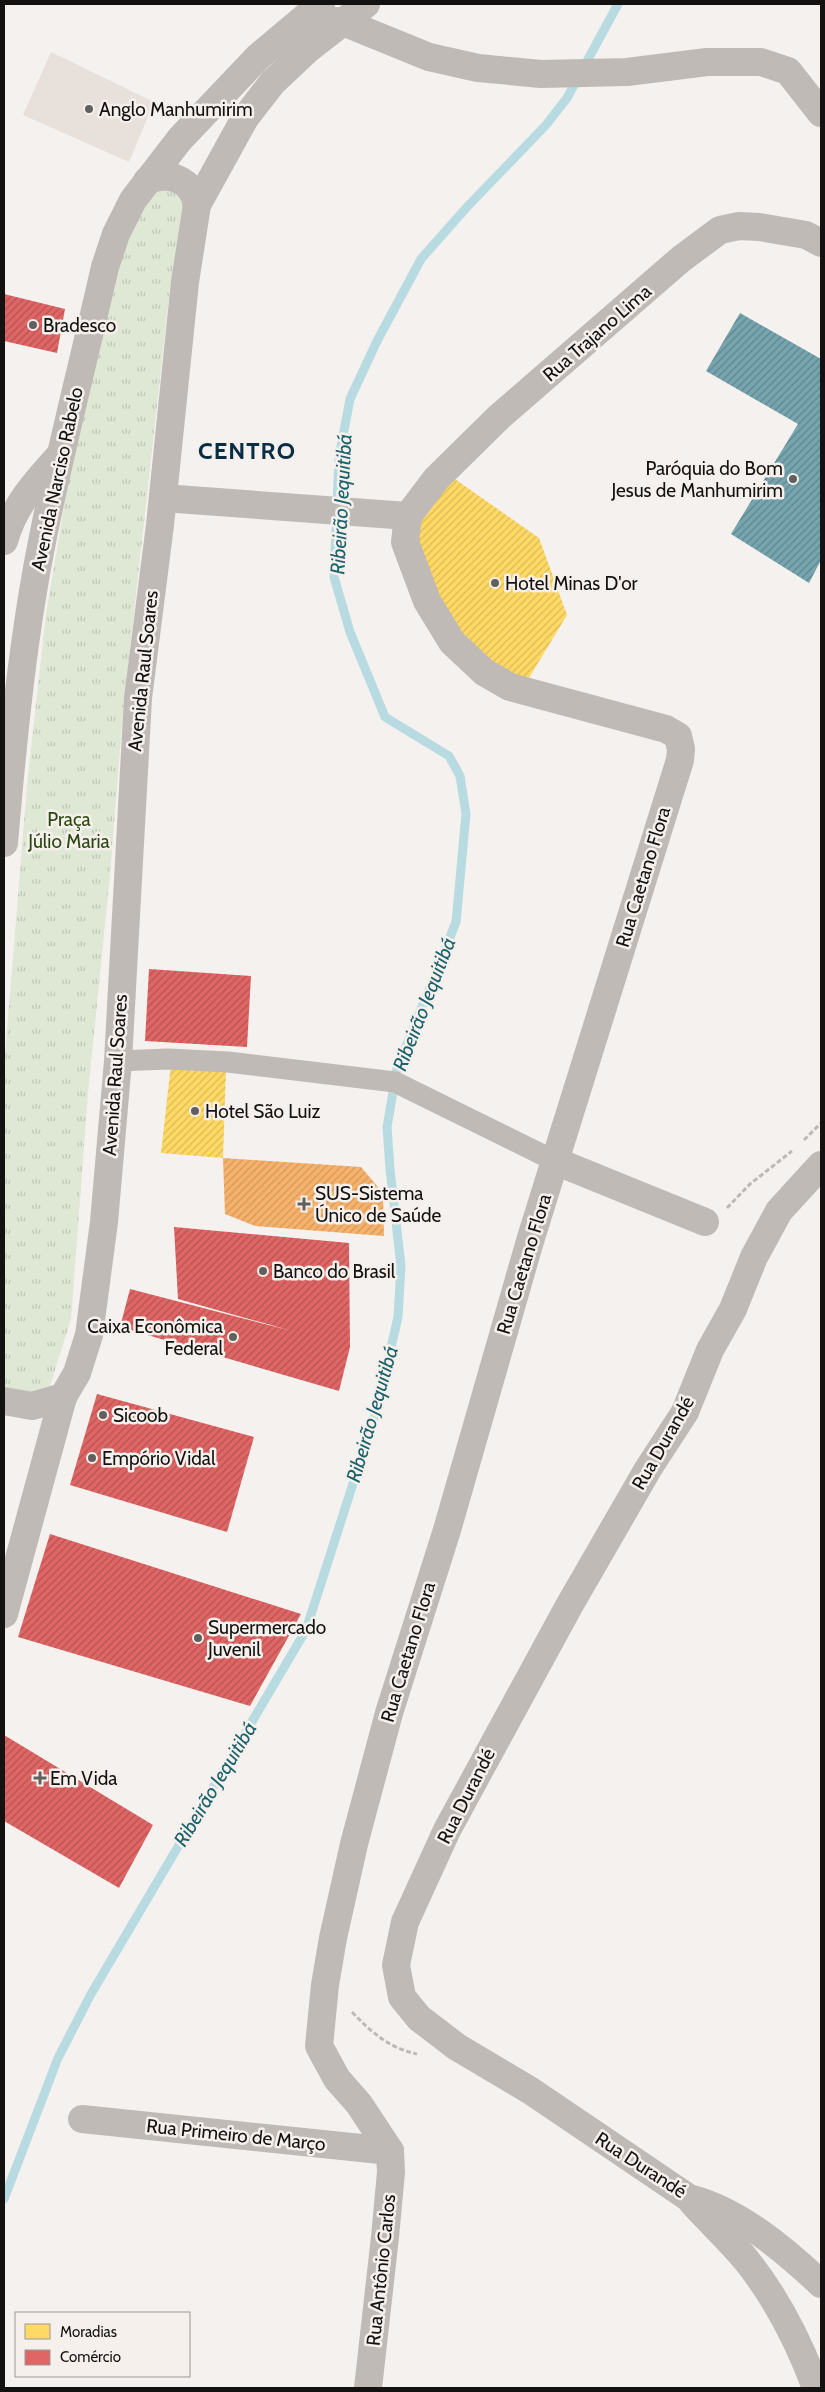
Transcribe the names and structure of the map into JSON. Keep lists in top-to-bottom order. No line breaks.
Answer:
{"streets":{"street":["Rua Trajano Lima","Avenida Narciso Rabelo","Avenida Raul Soares","Rua Caetano Flora","Rua Durandé","Rua Primeiro de Março","Rua Antônio Carlos"]},"crossings":[["Rua Trajano Lima","Rua Caetano Flora"],["Rua Caetano Flora","Rua Primeiro de Março"],["Rua Caetano Flora","Rua Antônio Carlos"],["Rua Primeiro de Março","Rua Antônio Carlos"]],"districts":["CENTRO"],"water":["Ribeirão Jequitibá"],"parks":["Praça Júlio Maria"],"places":{"other":["Anglo Manhumirim","Bradesco","Paróquia do Bom Jesus de Manhumirim","Hotel Minas D'or","Hotel São Luiz","Banco do Brasil","Caixa Econômica Federal","Sicoob","Empório Vidal","Supermercado Juvenil"],"health":["SUS-Sistema Único de Saúde","Em Vida"]},"legend":["Moradias","Comércio"]}
